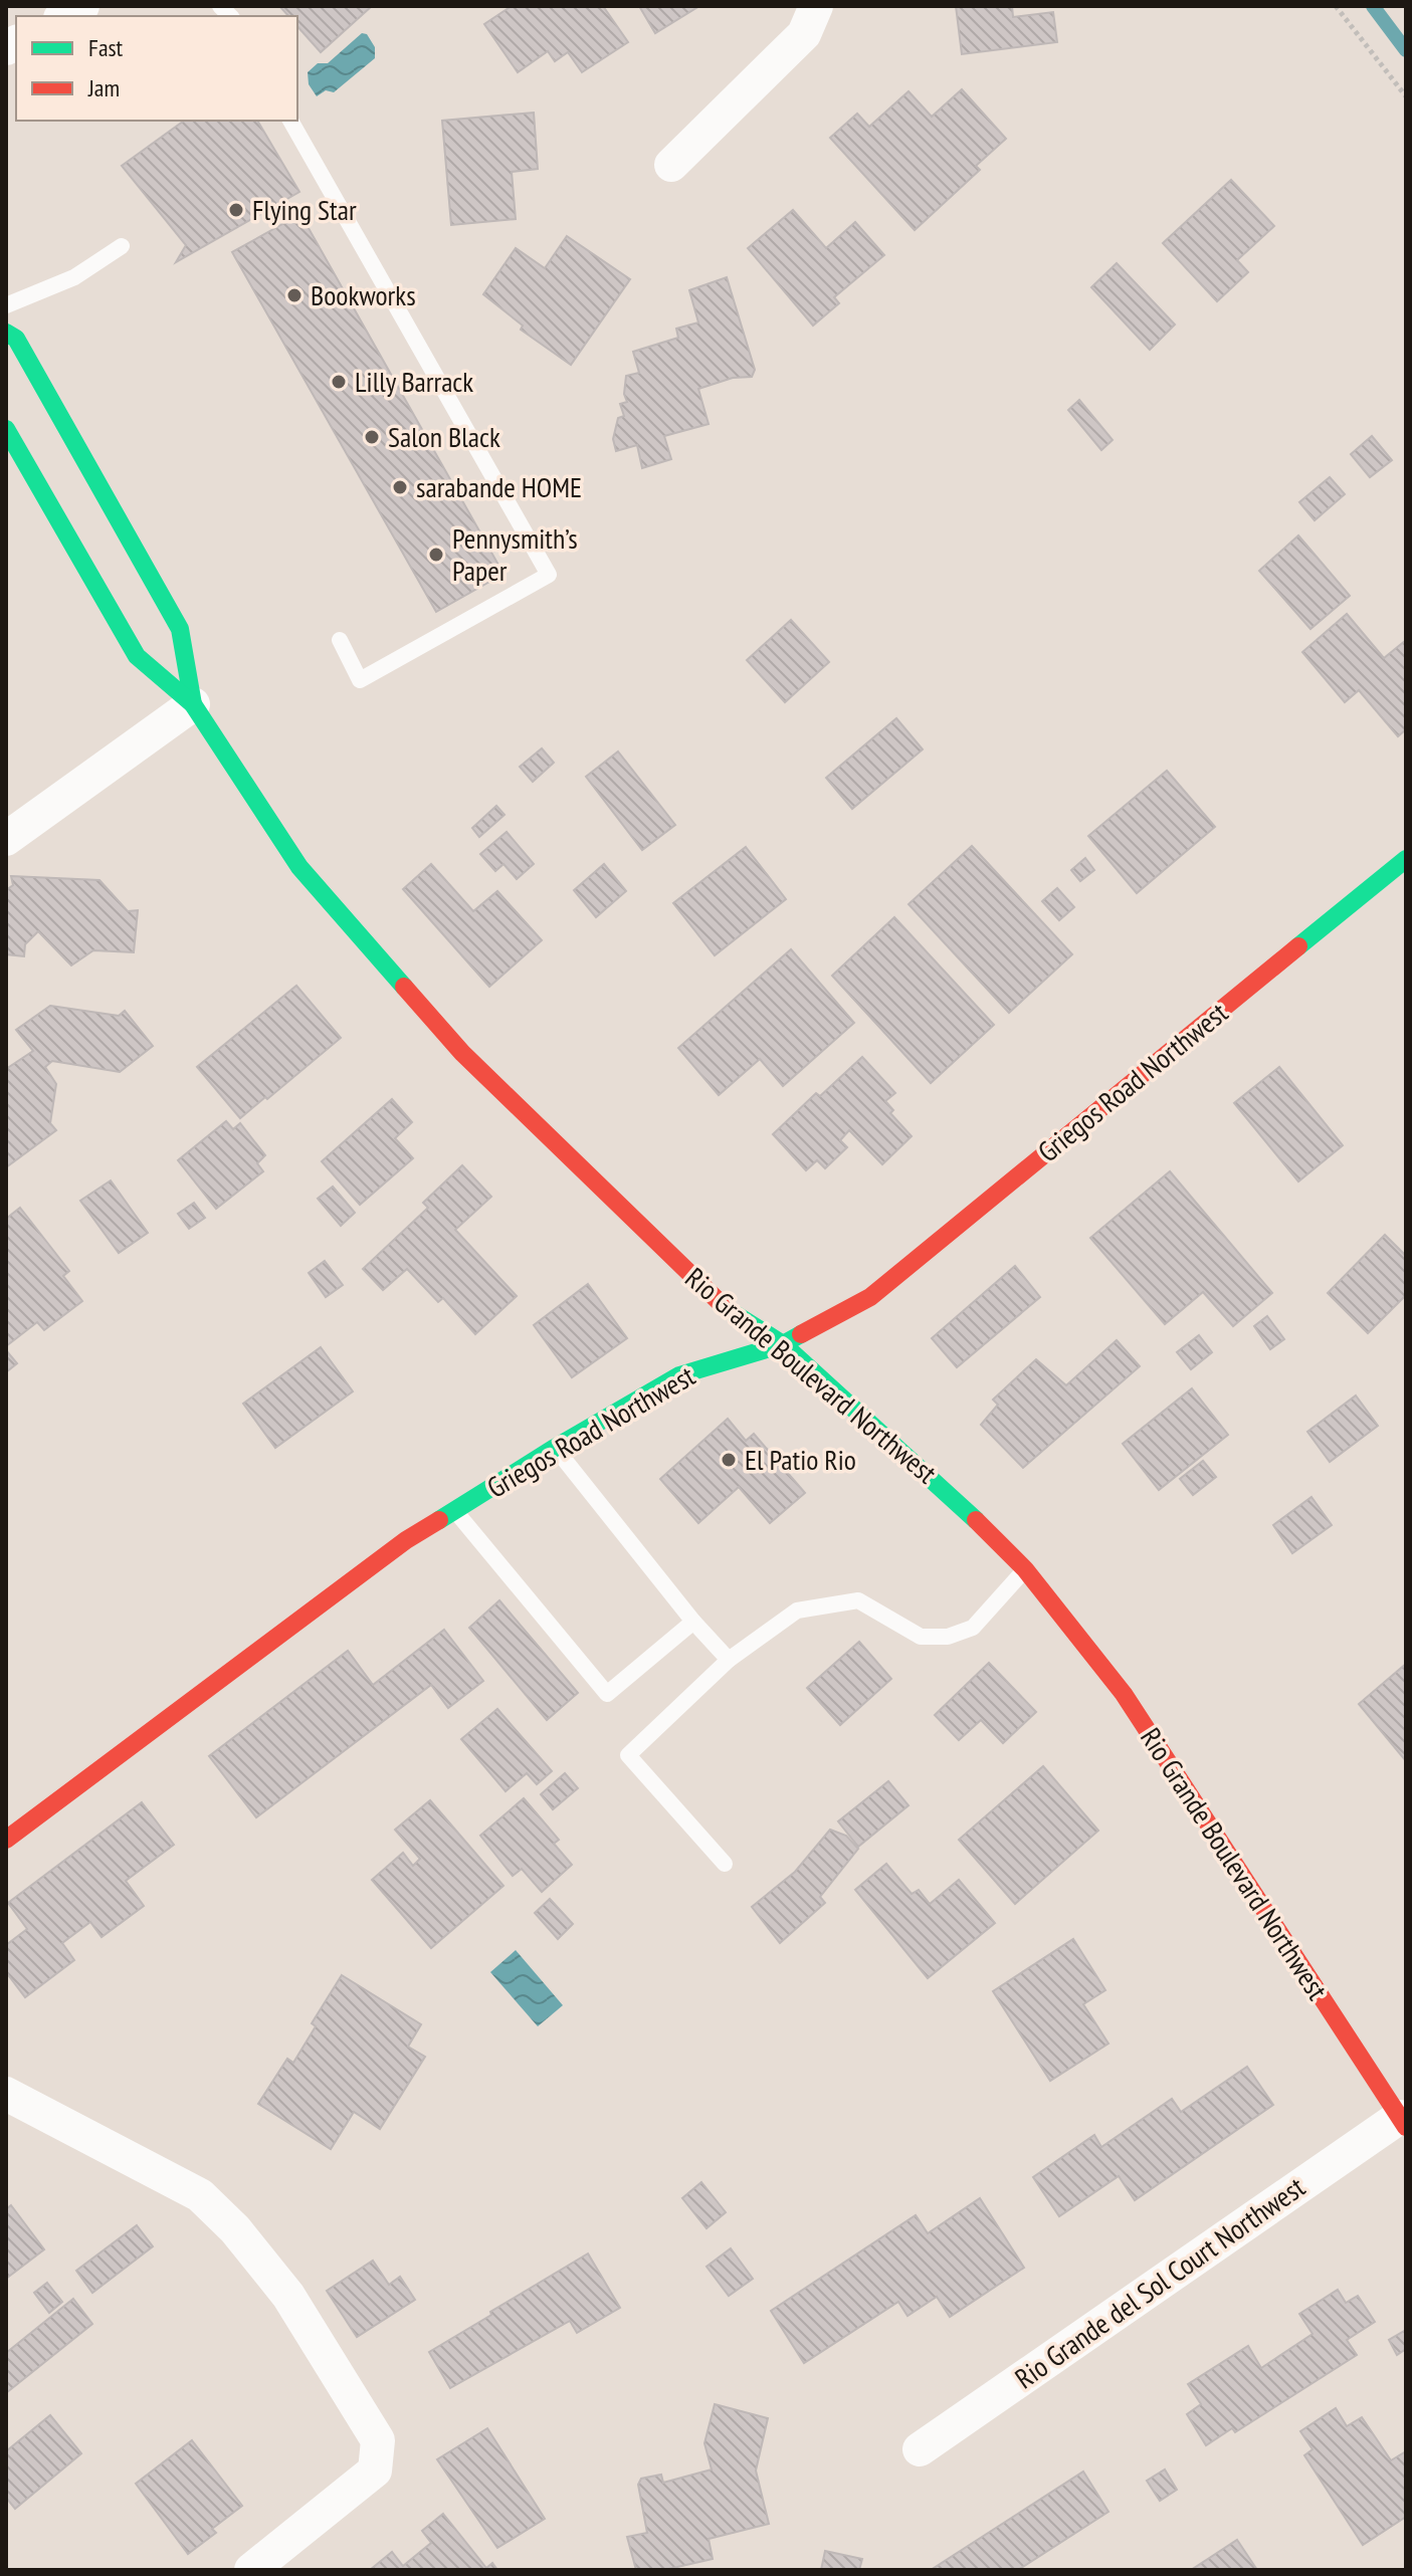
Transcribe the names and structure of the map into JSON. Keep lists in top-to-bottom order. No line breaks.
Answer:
{"streets":{"street":["Griegos Road Northwest","Rio Grande Boulevard Northwest","Rio Grande del Sol Court Northwest"]},"crossings":[["Griegos Road Northwest","Rio Grande Boulevard Northwest"],["Rio Grande Boulevard Northwest","Rio Grande del Sol Court Northwest"]],"places":["Flying Star","Bookworks","Lilly Barrack","Salon Black","sarabande HOME","Pennysmith’s Paper","El Patio Rio"],"legend":["Fast","Jam"]}
